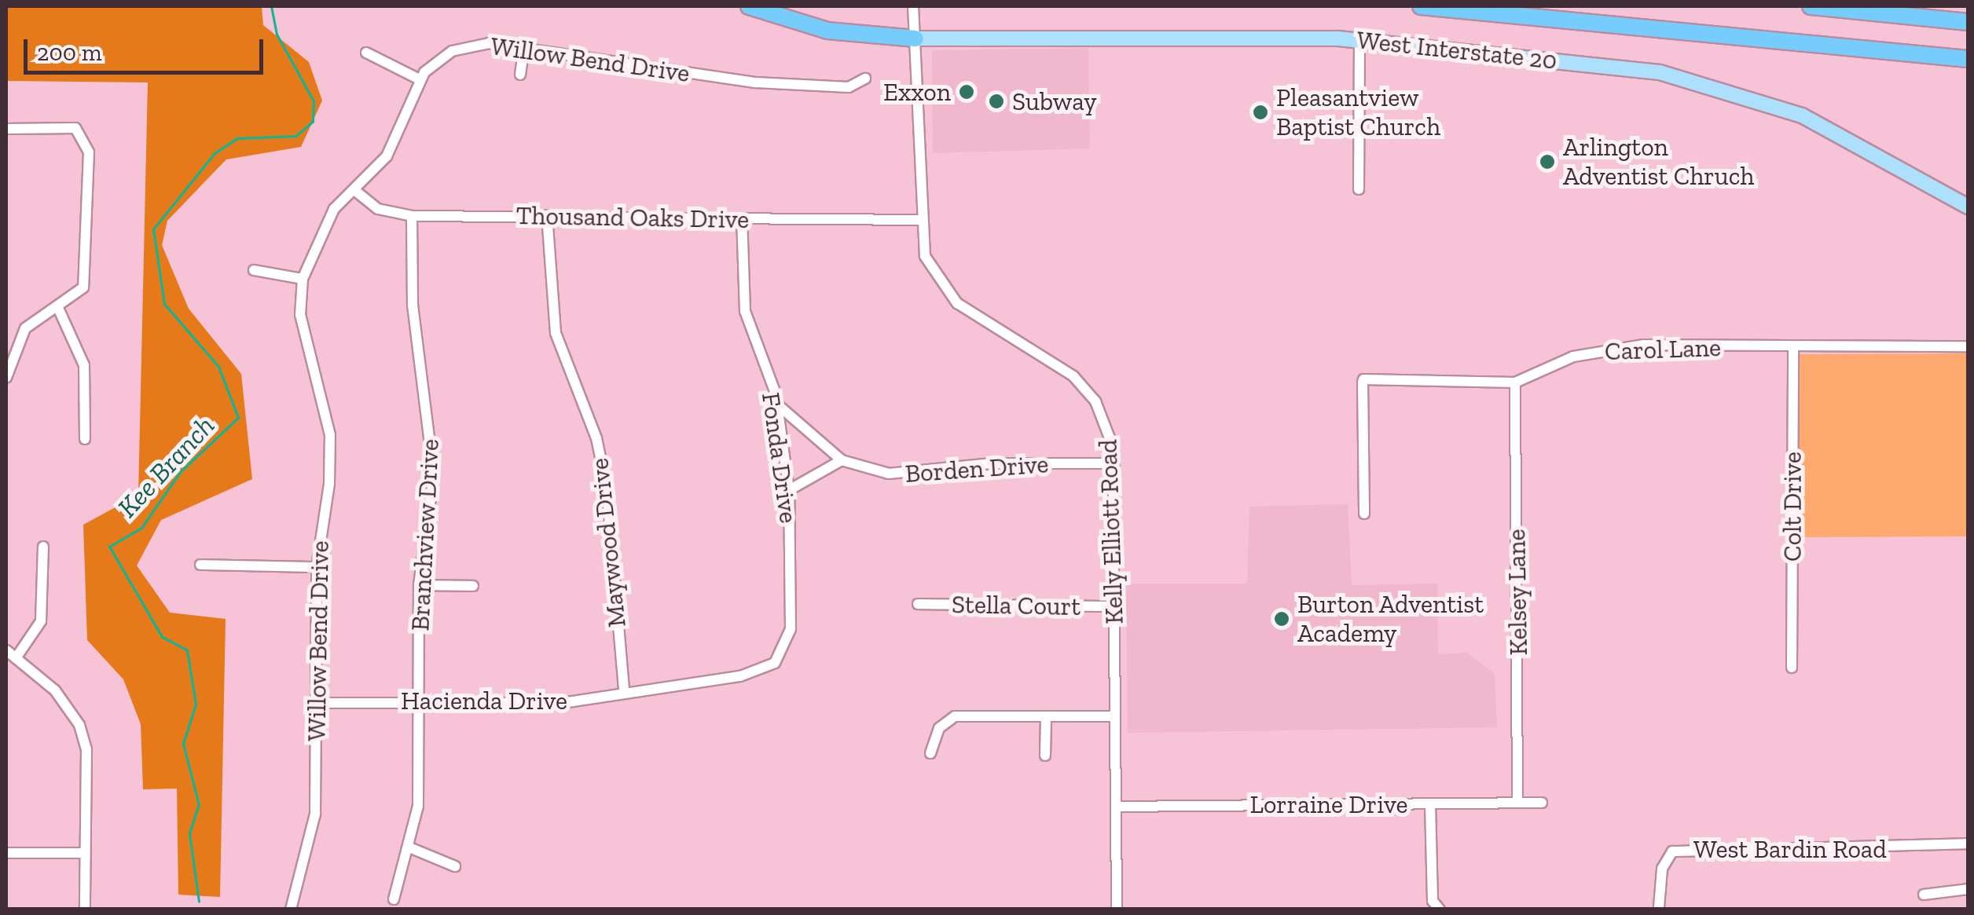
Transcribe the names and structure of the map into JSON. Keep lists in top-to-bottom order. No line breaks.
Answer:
{"streets":{"main road":["West Interstate 20"],"street":["Willow Bend Drive","Thousand Oaks Drive","Carol Lane","Fonda Drive","Borden Drive","Colt Drive","Kelly Elliott Road","Branchview Drive","Maywood Drive","Kelsey Lane","Stella Court","Hacienda Drive","Lorraine Drive","West Bardin Road"]},"crossings":[["West Interstate 20","Kelly Elliott Road"],["Willow Bend Drive","Thousand Oaks Drive"],["Willow Bend Drive","Hacienda Drive"],["Thousand Oaks Drive","Fonda Drive"],["Thousand Oaks Drive","Kelly Elliott Road"],["Thousand Oaks Drive","Branchview Drive"],["Thousand Oaks Drive","Maywood Drive"],["Carol Lane","Colt Drive"],["Carol Lane","Kelsey Lane"],["Fonda Drive","Borden Drive"],["Fonda Drive","Hacienda Drive"],["Borden Drive","Kelly Elliott Road"],["Kelly Elliott Road","Stella Court"],["Kelly Elliott Road","Lorraine Drive"],["Branchview Drive","Hacienda Drive"],["Maywood Drive","Hacienda Drive"],["Kelsey Lane","Lorraine Drive"]],"water":["Kee Branch"],"places":["Exxon","Subway","Pleasantview Baptist Church","Arlington Adventist Chruch","Burton Adventist Academy"],"scale_bar":"200 m"}
